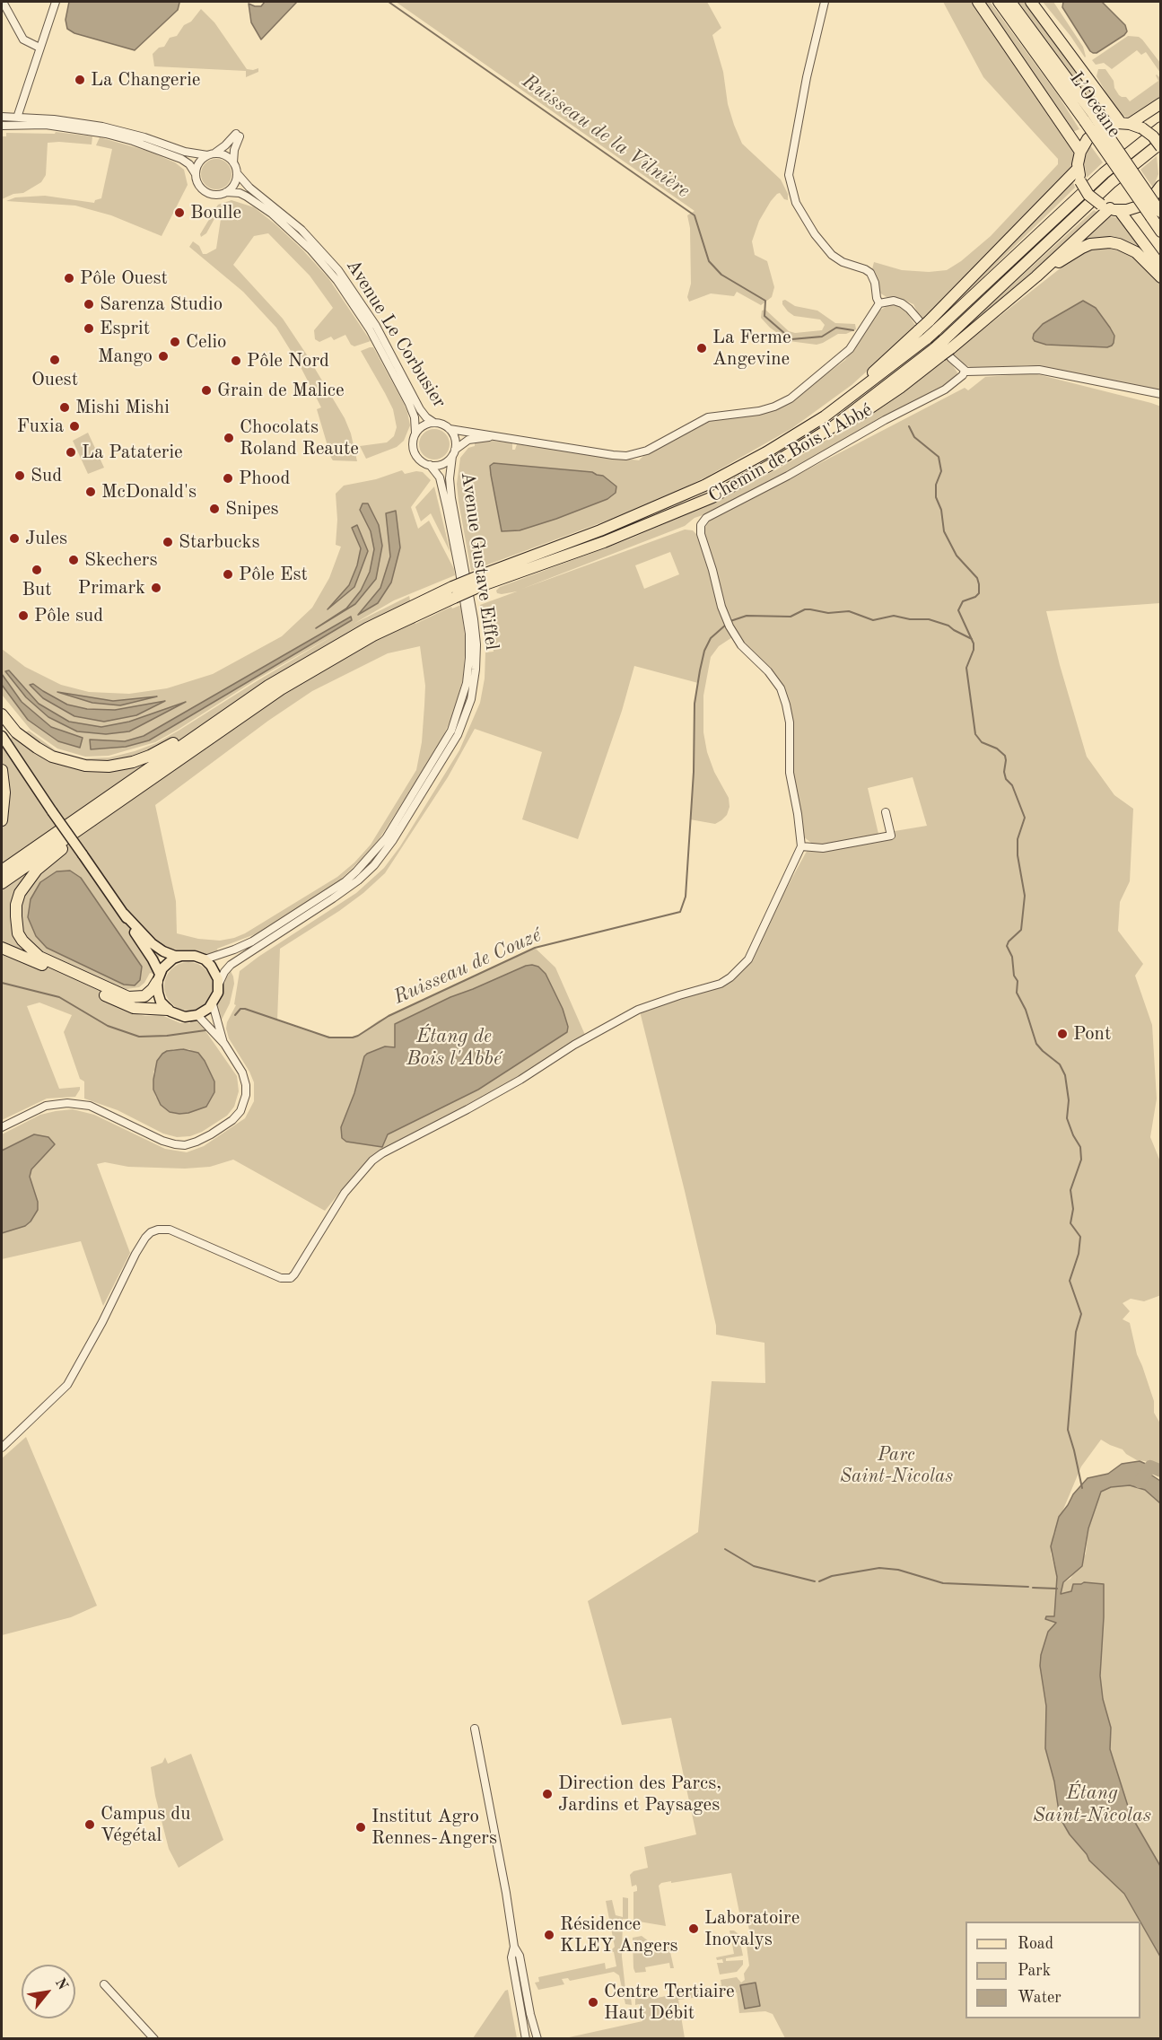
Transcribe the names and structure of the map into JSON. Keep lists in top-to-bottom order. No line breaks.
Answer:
{"streets":{"highway":["L’Océane"],"street":["Avenue Le Corbusier","Chemin de Bois l'Abbé","Avenue Gustave Eiffel"]},"crossings":[["Avenue Le Corbusier","Avenue Gustave Eiffel"]],"water":["Ruisseau de la Vilnière","Ruisseau de Couzé","Étang de Bois l'Abbé","Étang Saint-Nicolas"],"parks":["Parc Saint-Nicolas"],"places":["La Changerie","Boulle","Pôle Ouest","Sarenza Studio","Esprit","Celio","La Ferme Angevine","Mango","Ouest","Pôle Nord","Grain de Malice","Mishi Mishi","Fuxia","Chocolats Roland Reaute","La Pataterie","Sud","Phood","McDonald's","Snipes","Jules","Starbucks","Skechers","But","Pôle Est","Primark","Pôle sud","Pont","Direction des Parcs, Jardins et Paysages","Campus du Végétal","Institut Agro Rennes-Angers","Laboratoire Inovalys","Résidence KLEY Angers","Centre Tertiaire Haut Débit"],"legend":["Road","Park","Water"],"north":"top right"}
